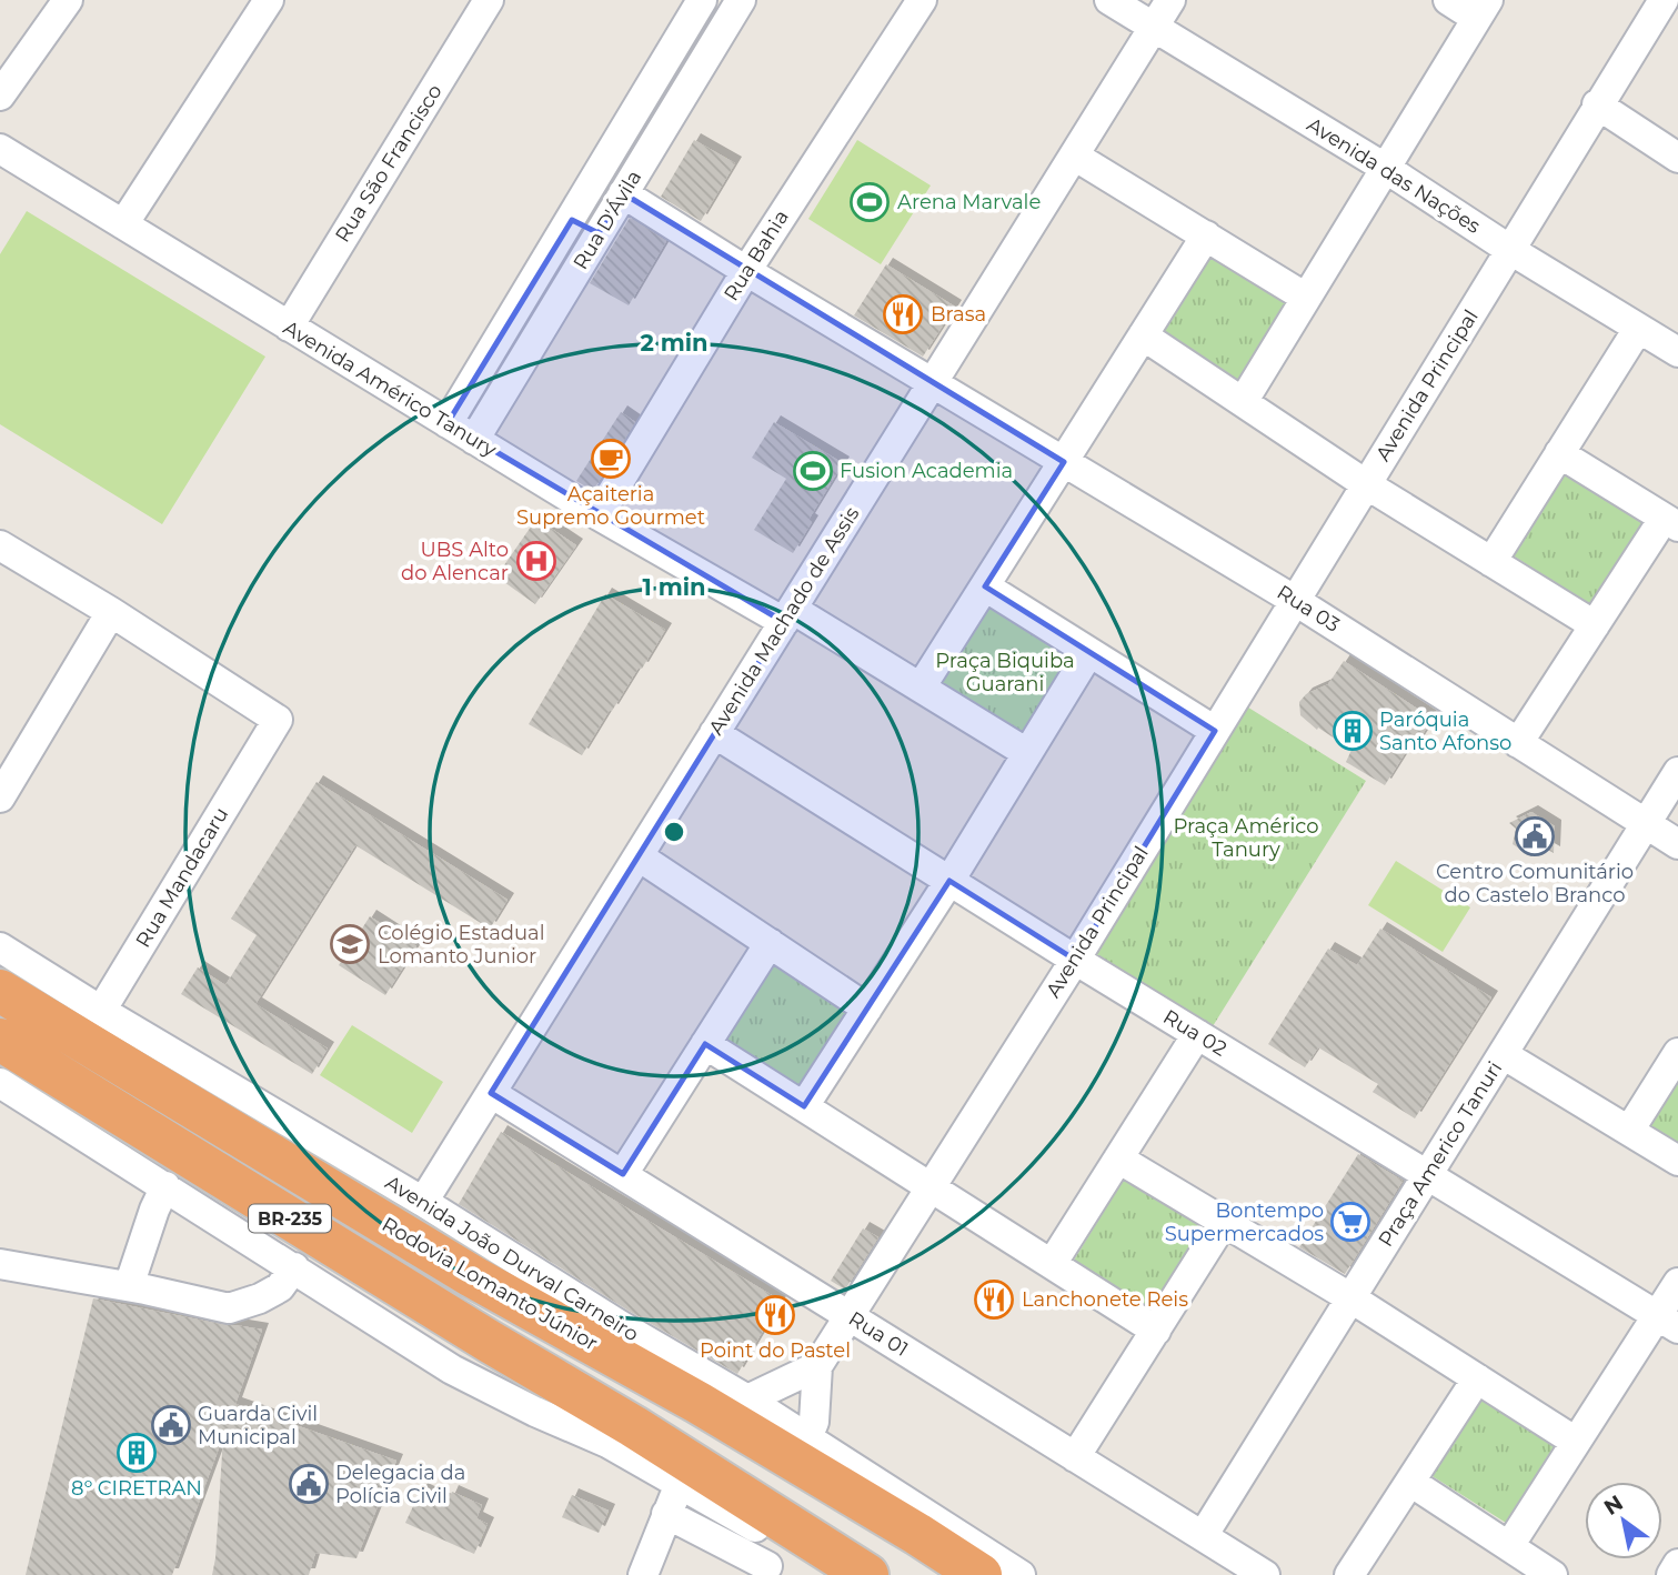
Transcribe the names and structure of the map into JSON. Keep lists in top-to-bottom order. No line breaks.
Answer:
{"streets":{"highway":["BR-235","Rodovia Lomanto Júnior"],"street":["Rua São Francisco","Avenida das Nações","Rua D'Ávila","Rua Bahia","Avenida Principal","Avenida Américo Tanury","Rua 03","Avenida Machado de Assis","Rua Mandacaru","Rua 02","Praça Americo Tanuri","Avenida João Durval Carneiro","Rua 01"]},"crossings":[["Rua São Francisco","Avenida Américo Tanury"],["Avenida das Nações","Avenida Principal"],["Avenida das Nações","Avenida Machado de Assis"],["Rua D'Ávila","Avenida Américo Tanury"],["Rua D'Ávila","Rua 03"],["Rua Bahia","Avenida Américo Tanury"],["Rua Bahia","Rua 03"],["Avenida Principal","Rua 03"],["Avenida Principal","Rua 02"],["Avenida Principal","Rua 01"],["Avenida Américo Tanury","Avenida Machado de Assis"],["Rua 03","Avenida Machado de Assis"],["Rua 03","Praça Americo Tanuri"],["Avenida Machado de Assis","Rua 02"],["Avenida Machado de Assis","Avenida João Durval Carneiro"],["Avenida Machado de Assis","Rua 01"],["Rua Mandacaru","Avenida João Durval Carneiro"],["Rua 02","Praça Americo Tanuri"],["Praça Americo Tanuri","Rua 01"]],"parks":["Praça Biquiba Guarani","Praça Américo Tanury"],"places":{"sports":["Arena Marvale","Fusion Academia"],"restaurant":["Brasa","Lanchonete Reis","Point do Pastel"],"cafe":["Açaiteria Supremo Gourmet"],"hospital":["UBS Alto do Alencar"],"building":["Paróquia Santo Afonso","8º CIRETRAN"],"public building":["Centro Comunitário do Castelo Branco","Guarda Civil Municipal","Delegacia da Polícia Civil"],"school or university":["Colégio Estadual Lomanto Junior"],"supermarket":["Bontempo Supermercados"]},"north":"top left","rings":["2 min","1 min"]}
